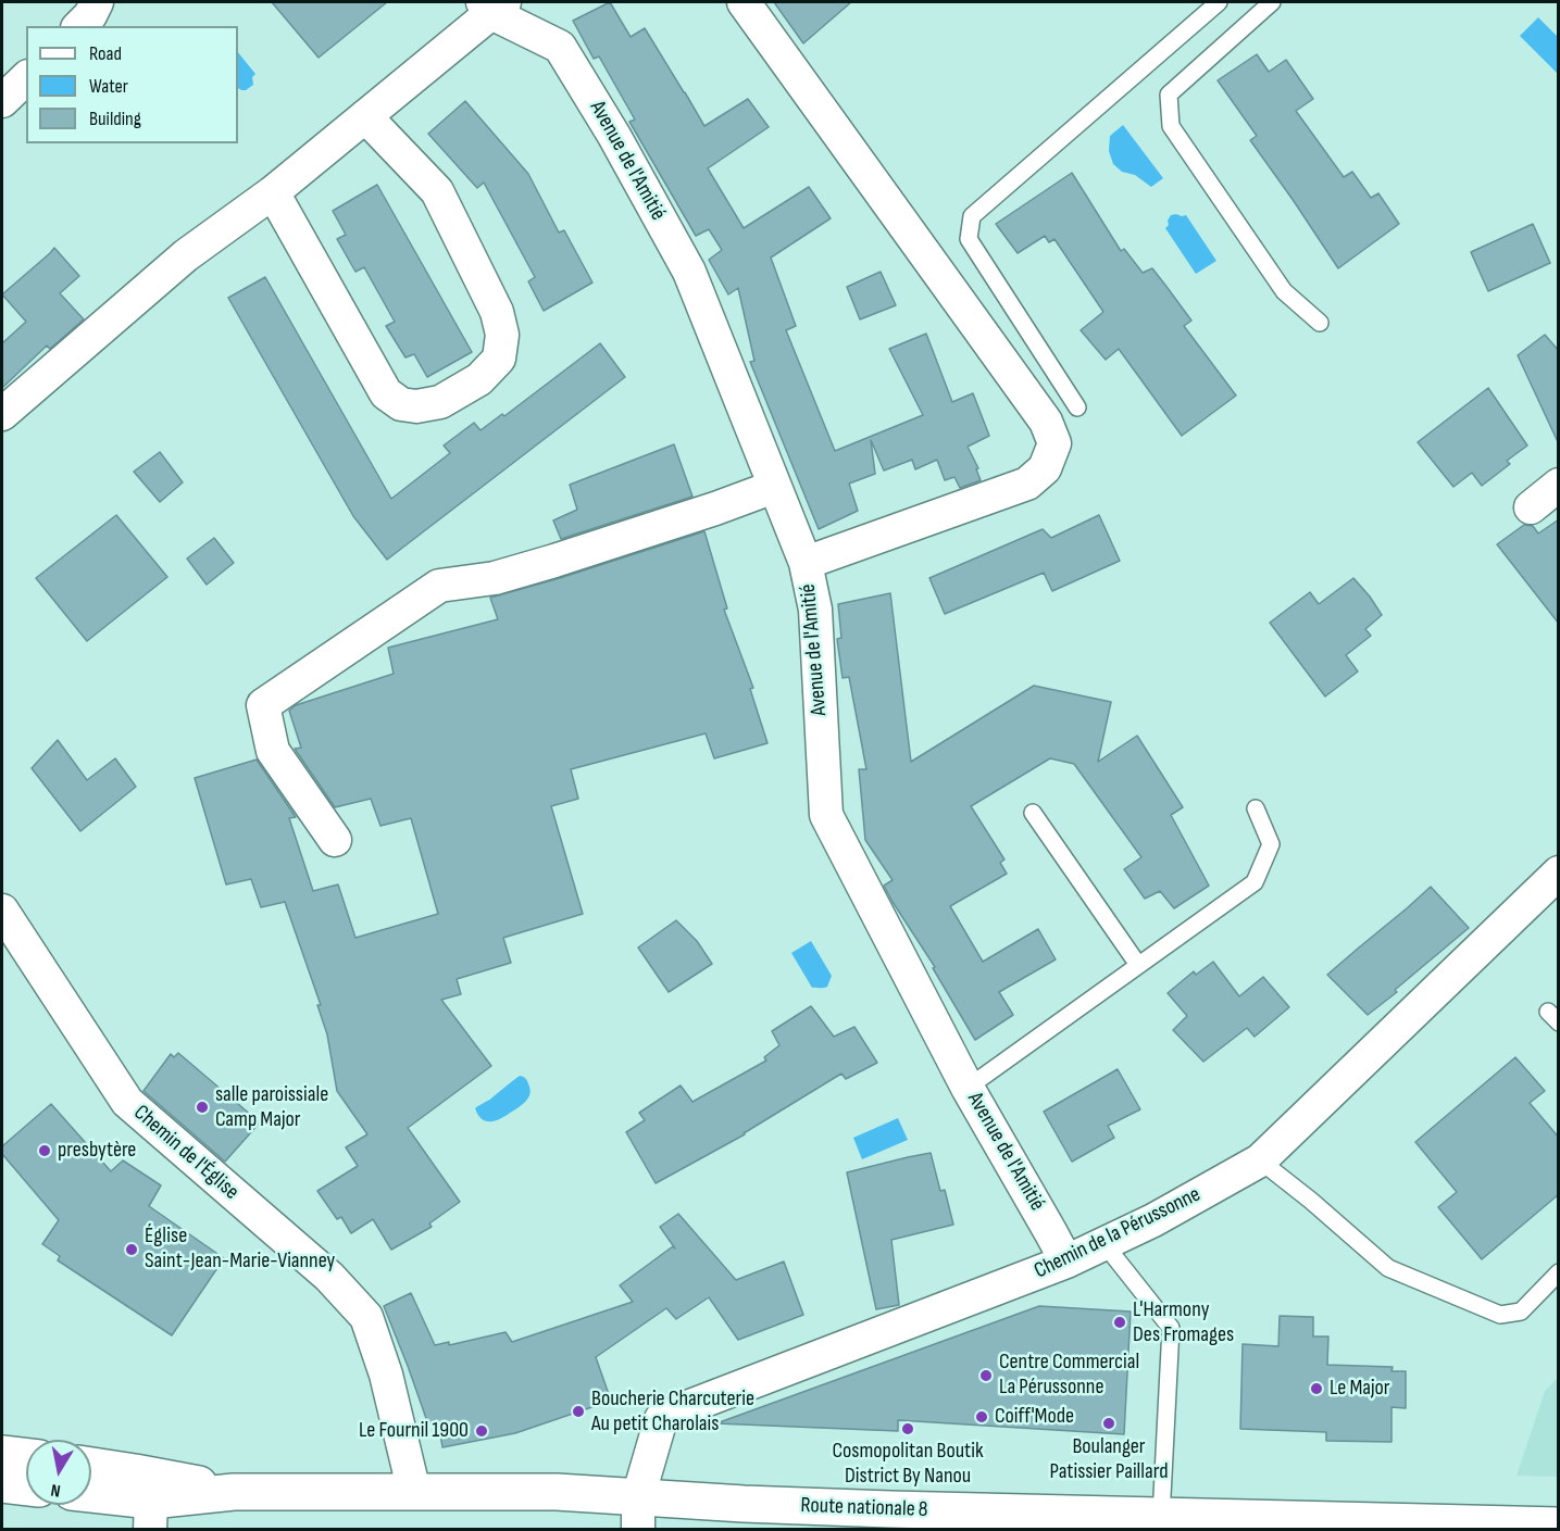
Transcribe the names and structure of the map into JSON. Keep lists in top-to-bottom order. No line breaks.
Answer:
{"streets":{"main road":["Route nationale 8"],"street":["Avenue de l'Amitié","Chemin de l'Église","Chemin de la Pérussonne"]},"crossings":[["Avenue de l'Amitié","Chemin de la Pérussonne"],["Chemin de l'Église","Route nationale 8"],["Chemin de la Pérussonne","Route nationale 8"]],"places":["salle paroissiale Camp Major","presbytère","Église Saint-Jean-Marie-Vianney","L'Harmony Des Fromages","Centre Commercial La Pérussonne","Le Major","Boucherie Charcuterie Au petit Charolais","Coiff'Mode","Boulanger Patissier Paillard","Cosmopolitan Boutik District By Nanou","Le Fournil 1900"],"legend":["Road","Water","Building"],"north":"bottom"}
